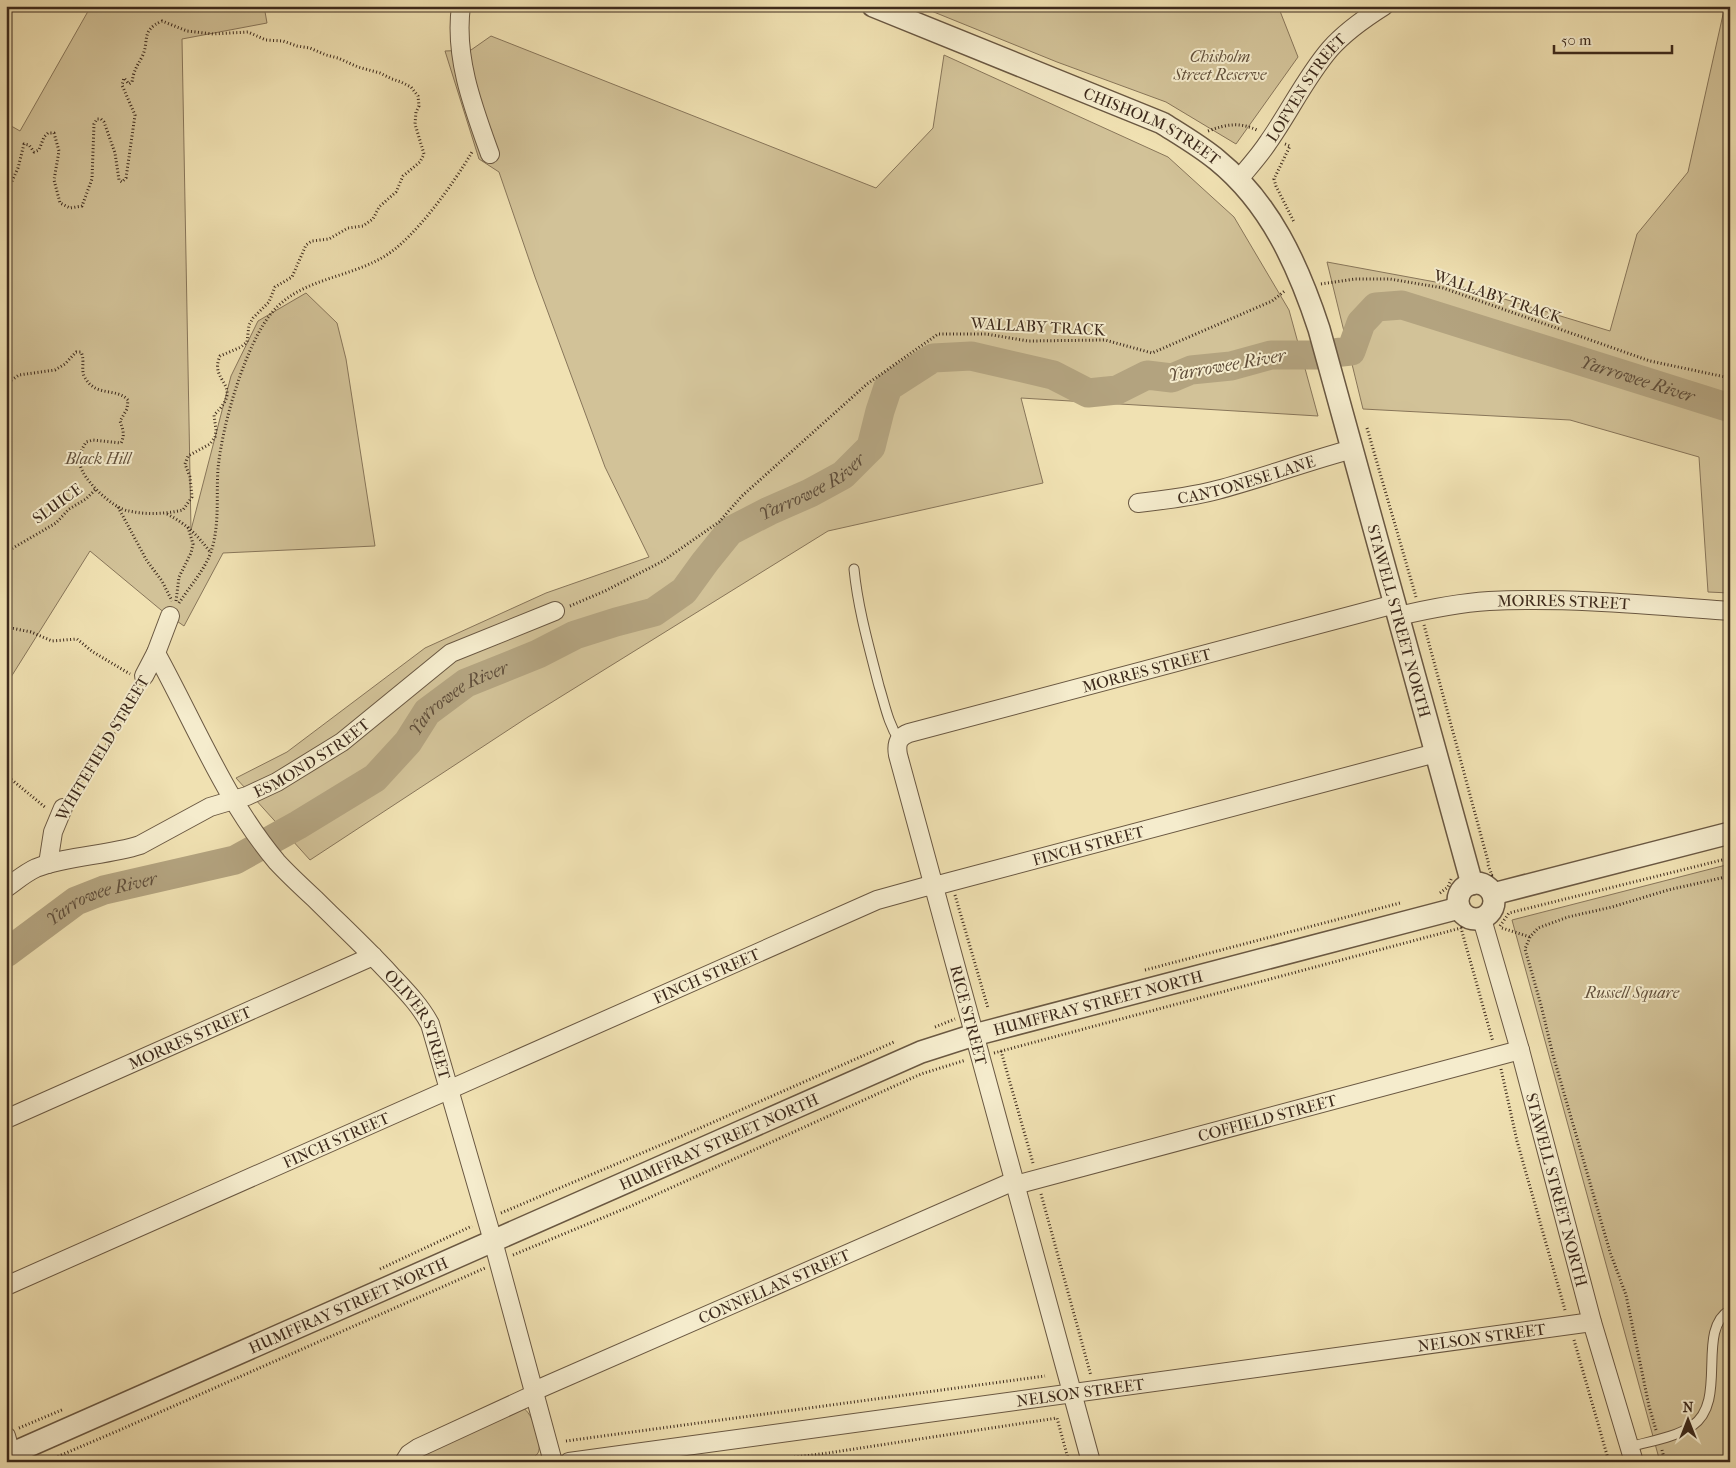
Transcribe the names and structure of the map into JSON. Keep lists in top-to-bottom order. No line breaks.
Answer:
{"streets":{"street":["LOFVEN STREET","CHISHOLM STREET","CANTONESE LANE","MORRES STREET","STAWELL STREET NORTH","WHITEFIELD STREET","ESMOND STREET","FINCH STREET","HUMFFRAY STREET NORTH","RICE STREET","OLIVER STREET","COFFIELD STREET","CONNELLAN STREET","NELSON STREET"],"path":["WALLABY TRACK","SLUICE"]},"crossings":[["LOFVEN STREET","CHISHOLM STREET"],["CHISHOLM STREET","WALLABY TRACK"],["CHISHOLM STREET","STAWELL STREET NORTH"],["WALLABY TRACK","ESMOND STREET"],["CANTONESE LANE","STAWELL STREET NORTH"],["MORRES STREET","STAWELL STREET NORTH"],["MORRES STREET","RICE STREET"],["MORRES STREET","OLIVER STREET"],["STAWELL STREET NORTH","FINCH STREET"],["STAWELL STREET NORTH","COFFIELD STREET"],["STAWELL STREET NORTH","NELSON STREET"],["WHITEFIELD STREET","ESMOND STREET"],["WHITEFIELD STREET","OLIVER STREET"],["ESMOND STREET","OLIVER STREET"],["FINCH STREET","RICE STREET"],["FINCH STREET","OLIVER STREET"],["HUMFFRAY STREET NORTH","RICE STREET"],["HUMFFRAY STREET NORTH","OLIVER STREET"],["RICE STREET","COFFIELD STREET"],["RICE STREET","CONNELLAN STREET"],["RICE STREET","NELSON STREET"],["OLIVER STREET","CONNELLAN STREET"],["COFFIELD STREET","CONNELLAN STREET"]],"water":["Yarrowee River"],"parks":["Chisholm Street Reserve","Black Hill","Russell Square"],"scale_bar":"50 m","north":"top"}
